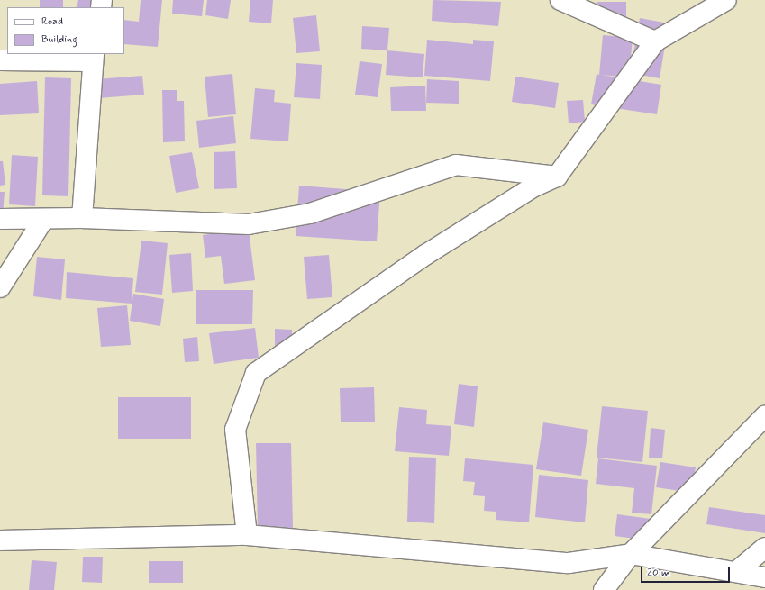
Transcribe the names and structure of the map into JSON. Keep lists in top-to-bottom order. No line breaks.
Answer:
{"legend":["Road","Building"],"scale_bar":"20 m"}
